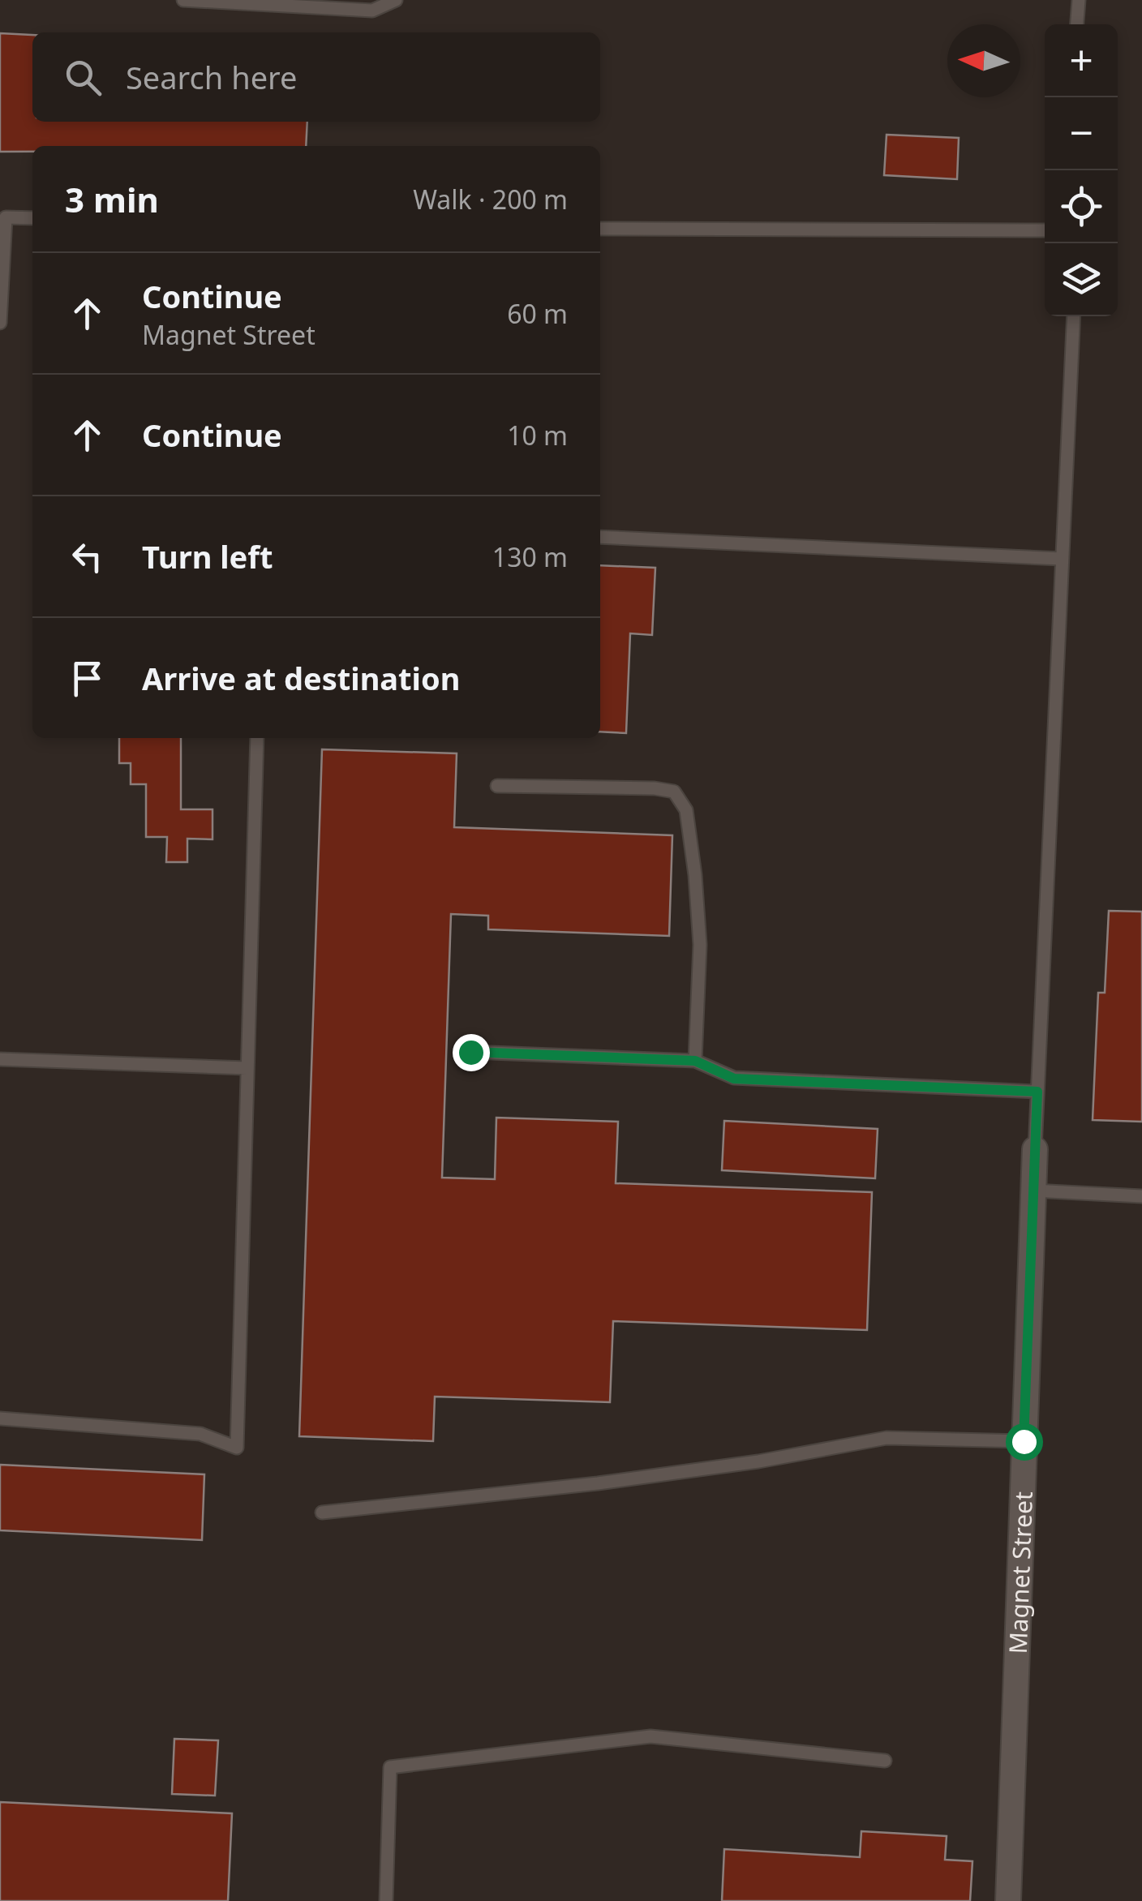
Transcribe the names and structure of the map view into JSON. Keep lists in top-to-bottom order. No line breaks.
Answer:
{"streets":{"street":["Magnet Street"]},"north":"left","page":{"map_buttons":["+","−"],"search":"Search here","heading":["3 min","Walk · 200 m"],"list":[["Continue","Magnet Street","60 m"],["Continue","10 m"],["Turn left","130 m"],"Arrive at destination"]}}
